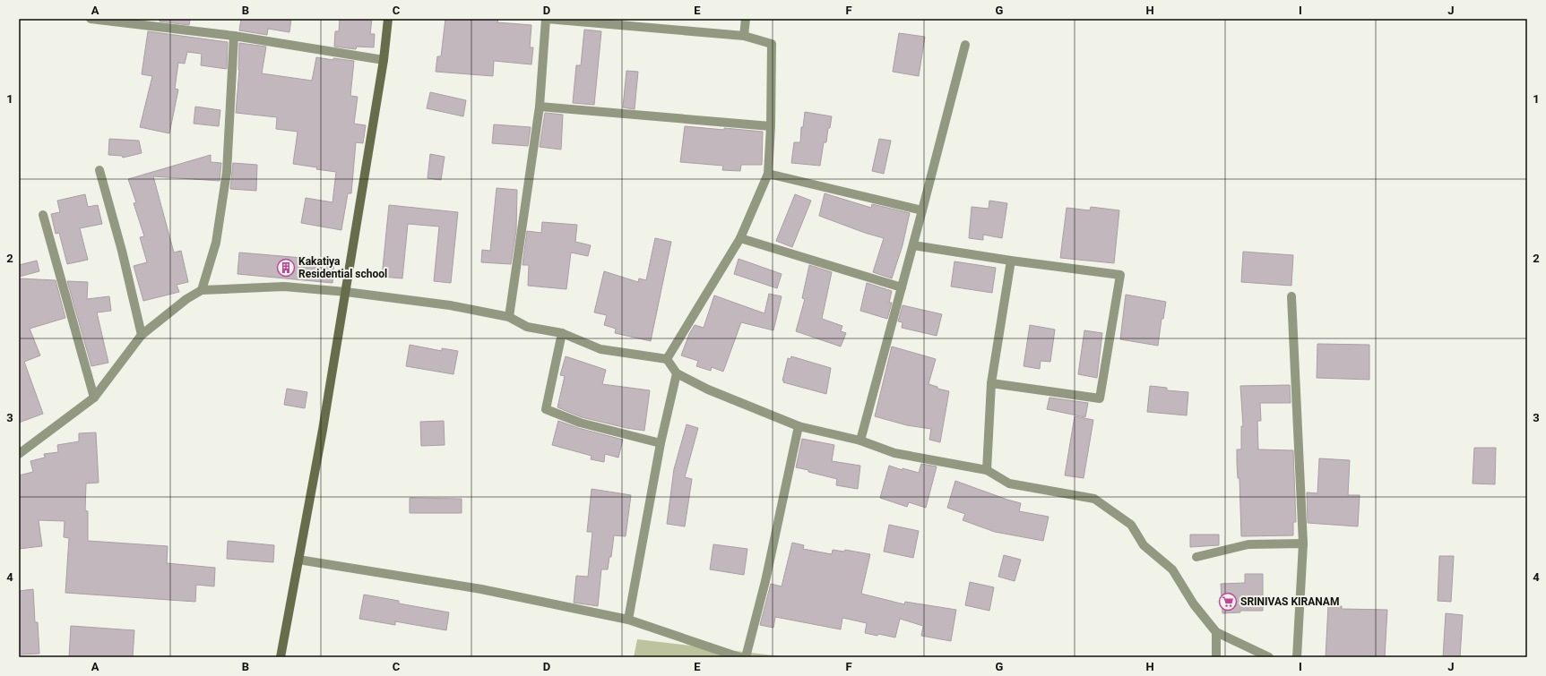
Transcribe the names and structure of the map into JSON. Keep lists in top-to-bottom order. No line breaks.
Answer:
{"places":{"building":["Kakatiya Residential school"],"supermarket":["SRINIVAS KIRANAM"]},"grid":{"columns":["A","B","C","D","E","F","G","H","I","J"],"rows":["1","2","3","4"]}}
